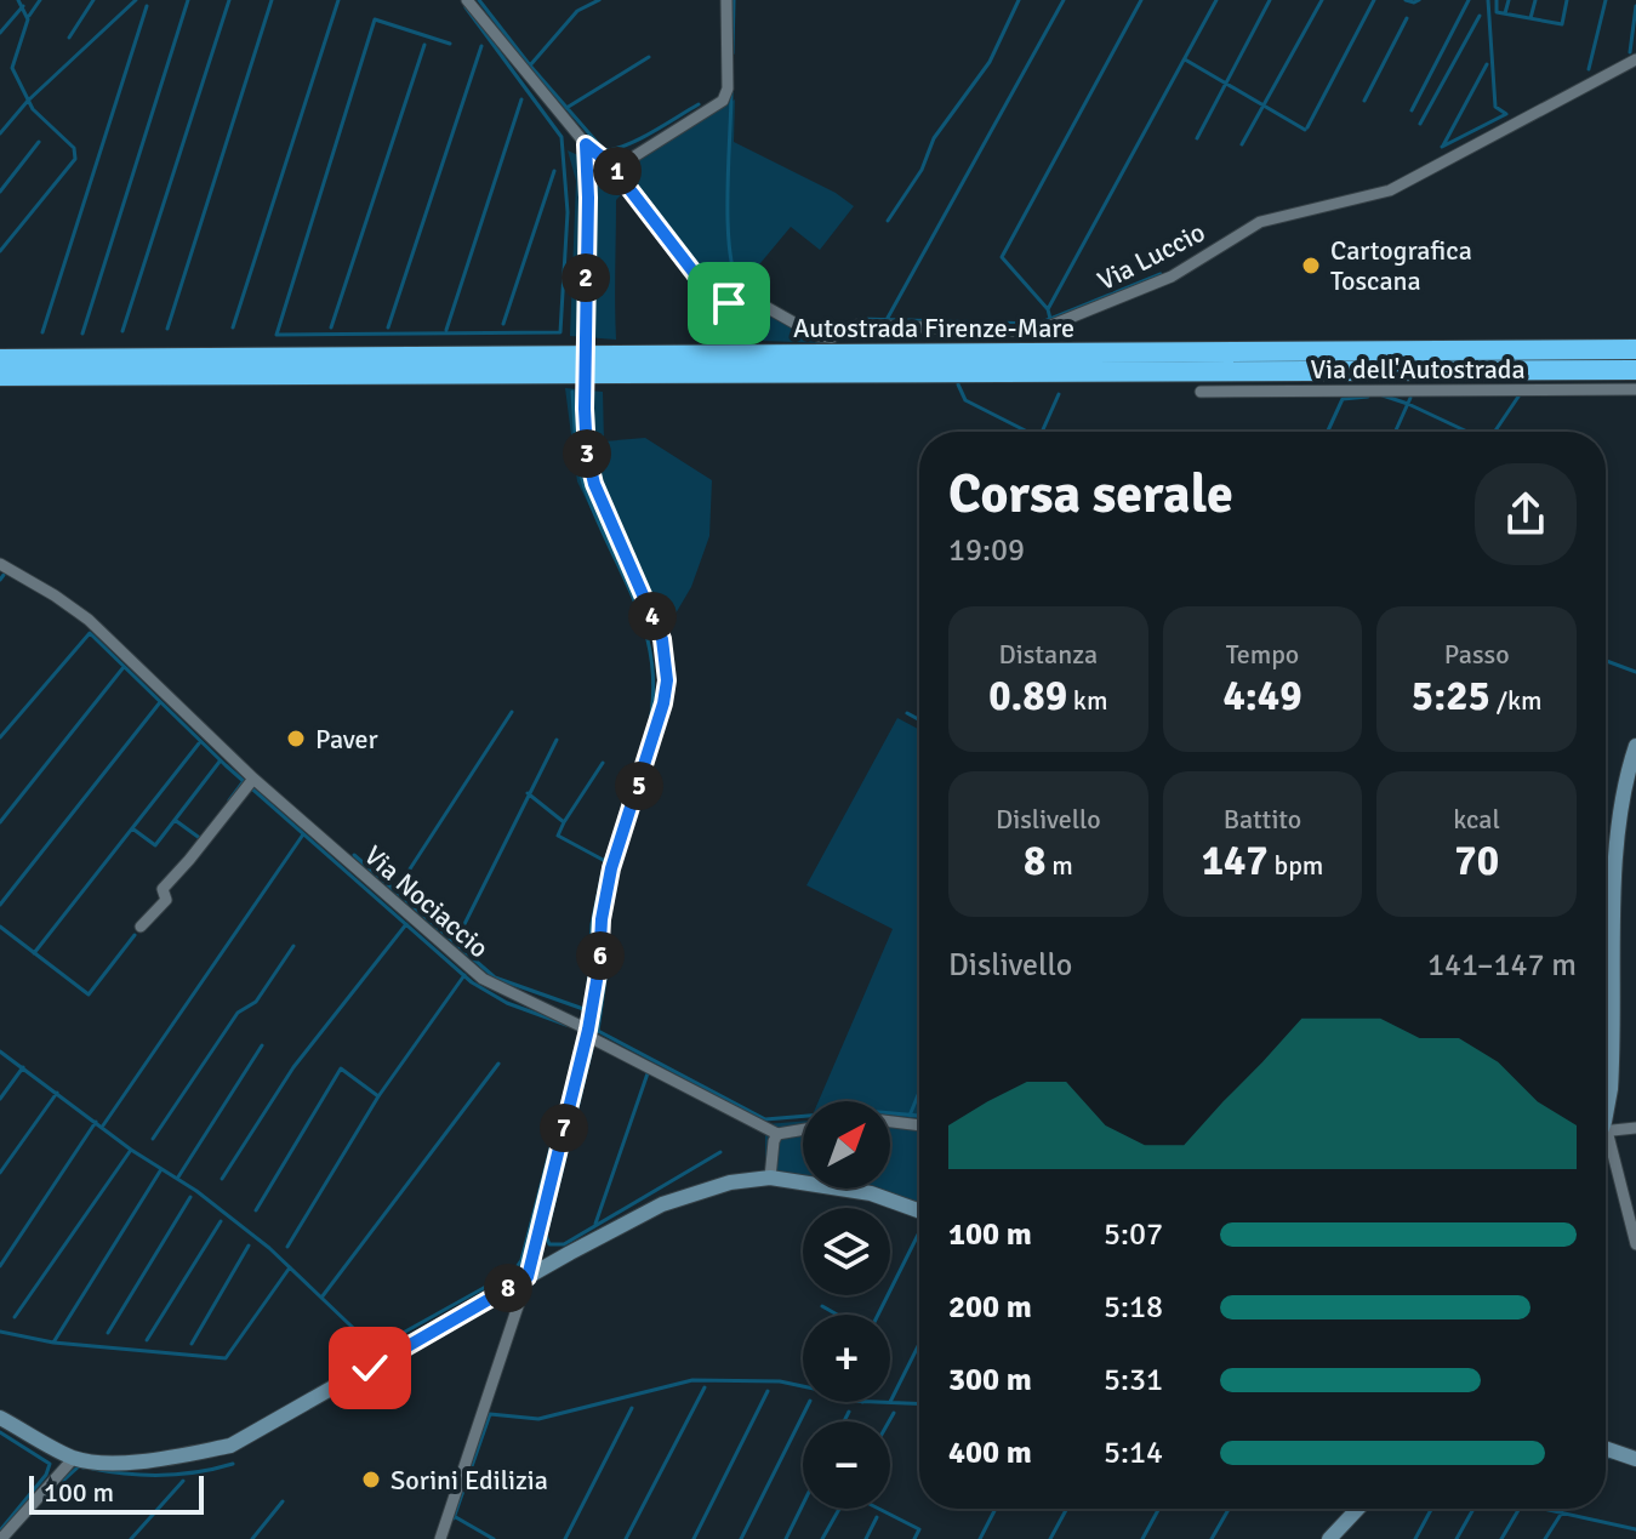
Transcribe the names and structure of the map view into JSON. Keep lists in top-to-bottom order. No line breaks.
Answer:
{"streets":{"highway":["Autostrada Firenze-Mare"],"street":["Via Luccio","Via dell'Autostrada","Via Nociaccio"]},"places":["Cartografica Toscana","Paver","Sorini Edilizia"],"scale_bar":"100 m","north":"top right","page":{"pins":["1","2","3","4","5","6","7","8"],"heading":["Corsa serale","19:09"],"stats":[["Distanza","0.89 km"],["Tempo","4:49"],["Passo","5:25 /km"],["Dislivello","8 m"],["Battito","147 bpm"],["kcal","70"]],"chart":["Dislivello","141–147 m"],"map_buttons":["+","−"],"list":[{"name":"100 m","note":"5:07"},{"name":"200 m","note":"5:18"},{"name":"300 m","note":"5:31"},{"name":"400 m","note":"5:14"}],"scale":"100 m"}}
